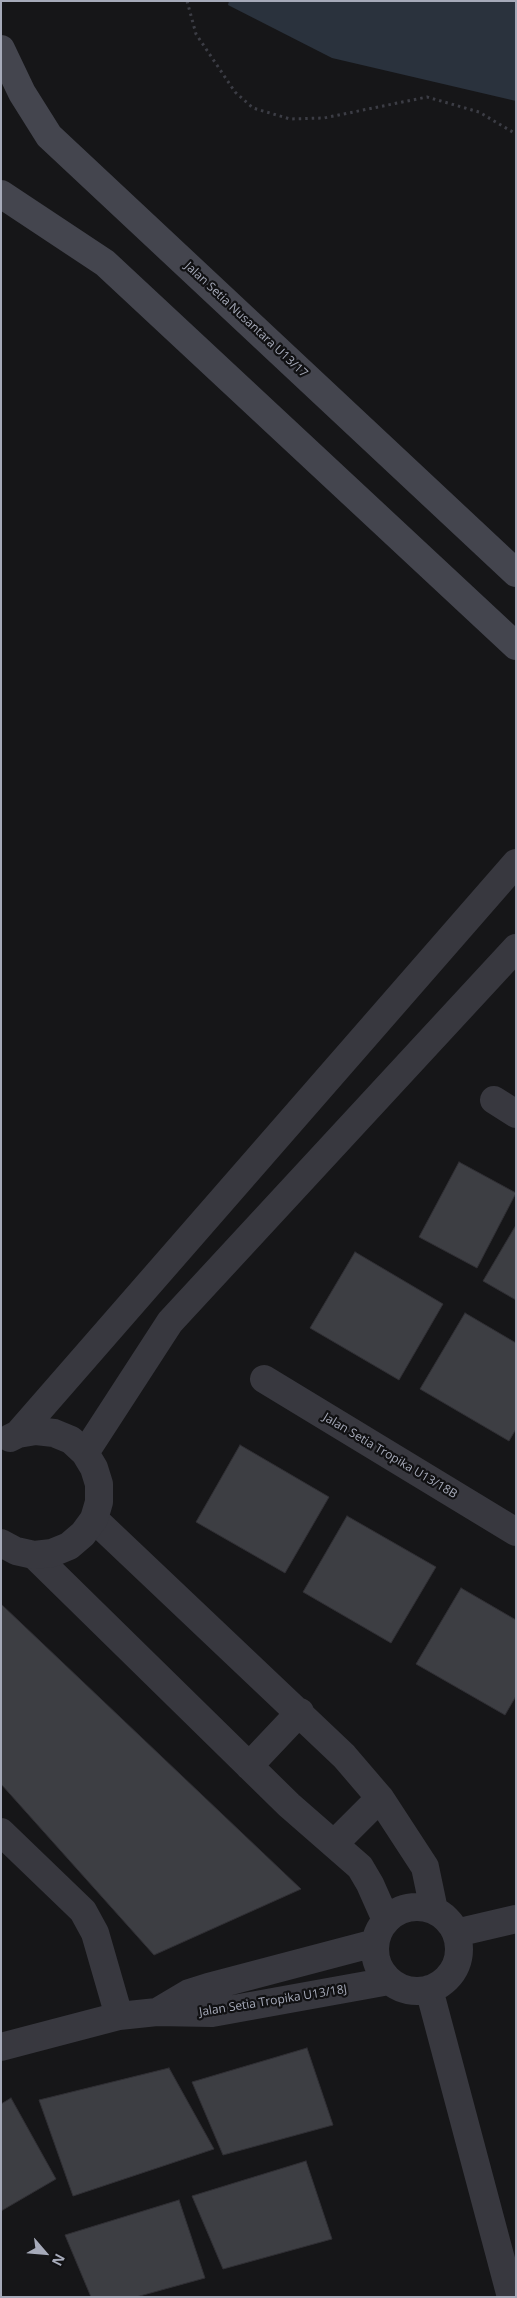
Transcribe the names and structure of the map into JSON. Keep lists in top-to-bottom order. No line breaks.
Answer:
{"streets":{"main road":["Jalan Setia Nusantara U13/17"],"street":["Jalan Setia Tropika U13/18B","Jalan Setia Tropika U13/18J"]},"north":"bottom right"}
